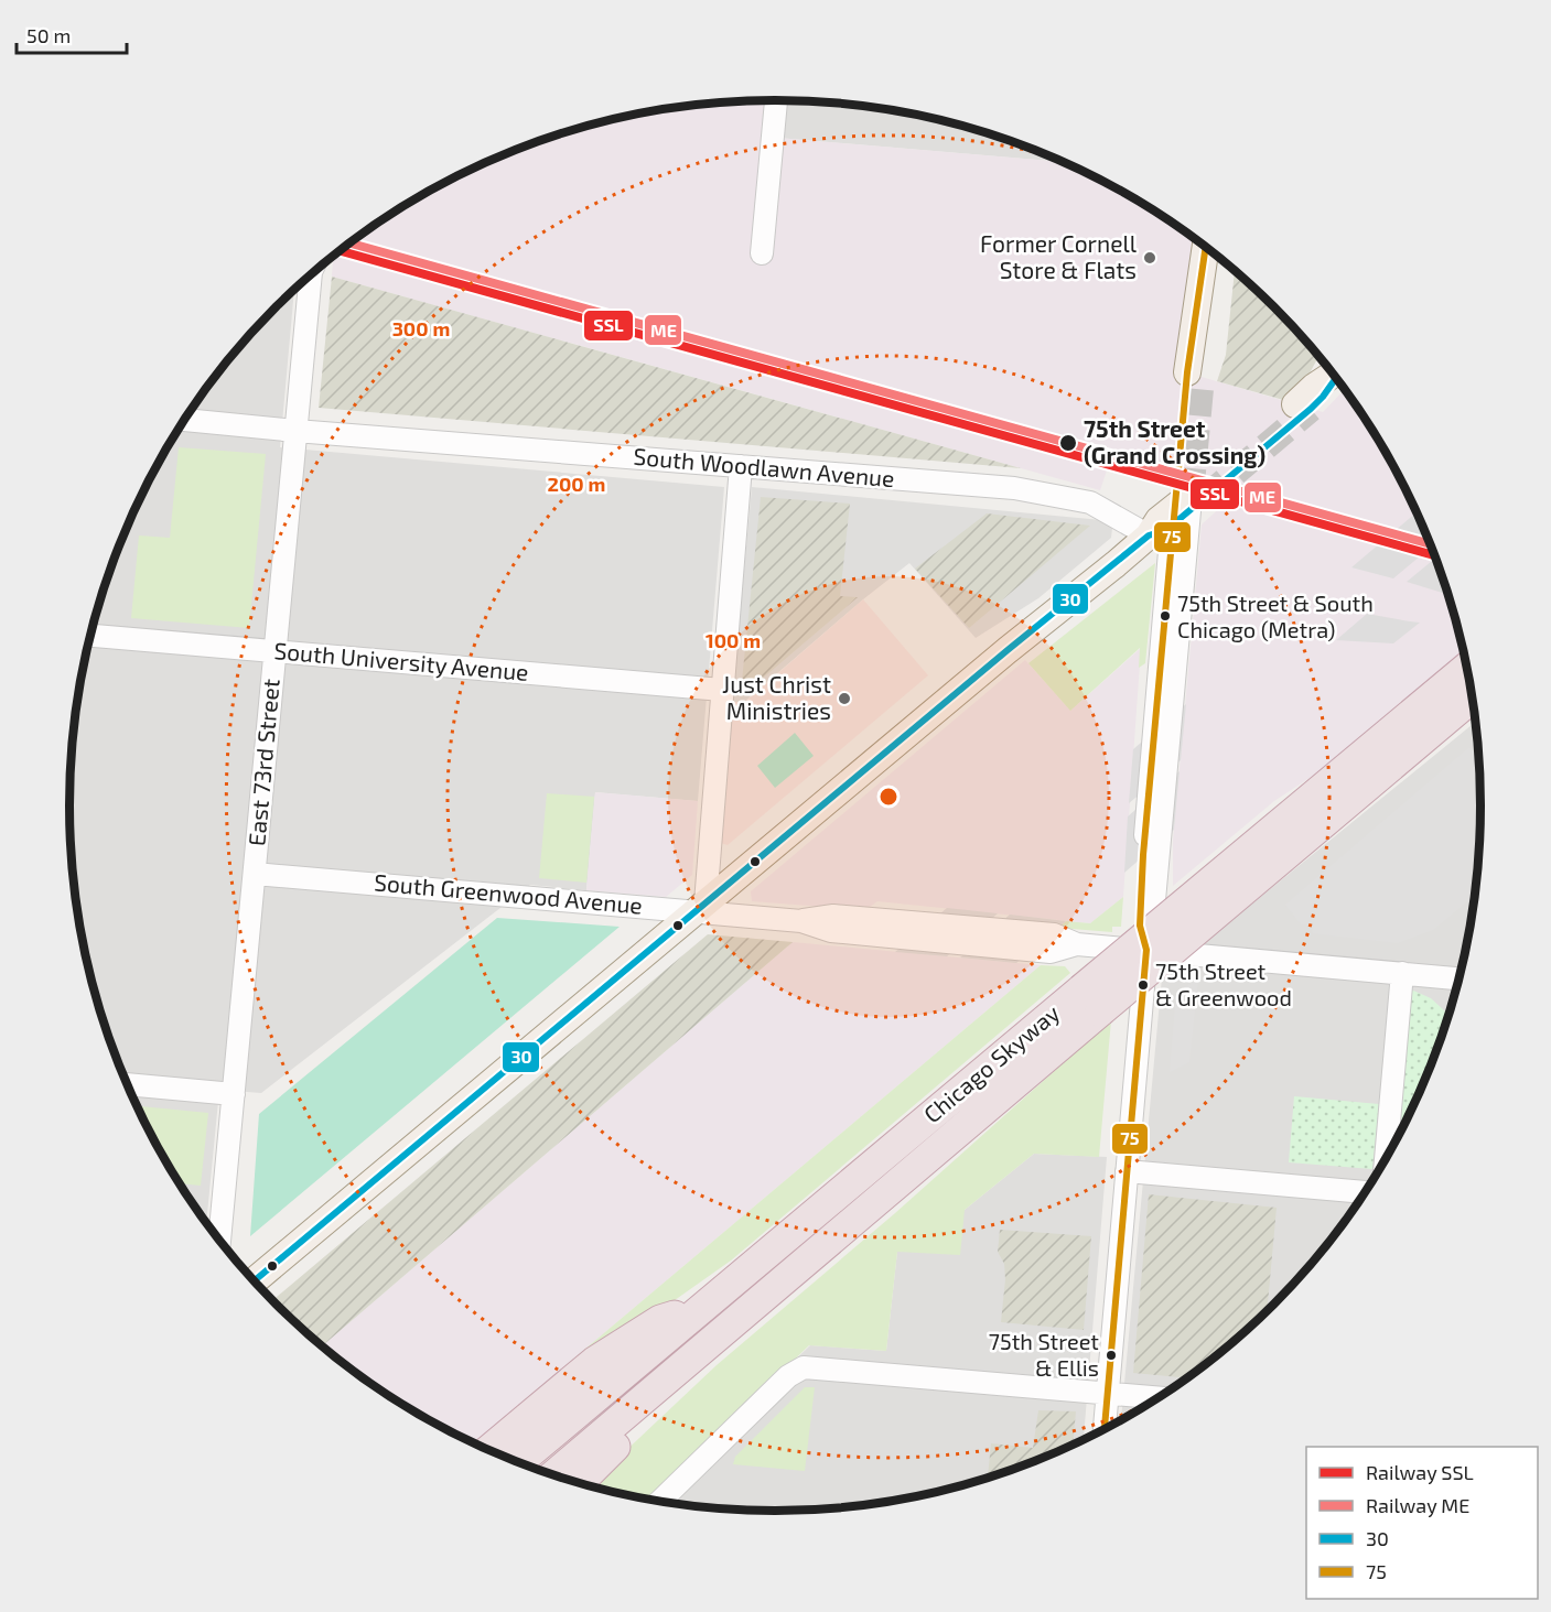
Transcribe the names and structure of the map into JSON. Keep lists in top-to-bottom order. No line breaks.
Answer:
{"streets":{"highway":["Chicago Skyway"],"street":["South Woodlawn Avenue","South University Avenue","East 73rd Street","South Greenwood Avenue"]},"crossings":[["South Woodlawn Avenue","East 73rd Street"],["South University Avenue","East 73rd Street"],["East 73rd Street","South Greenwood Avenue"]],"places":["Former Cornell Store & Flats","75th Street (Grand Crossing)","75th Street & South Chicago (Metra)","Just Christ Ministries","75th Street & Greenwood","75th Street & Ellis"],"lines":["rail line ME","transit line 75","rail line SSL","transit line 30"],"legend":["Railway SSL","Railway ME","30","75"],"scale_bar":"50 m","rings":["300 m","200 m","100 m"]}
